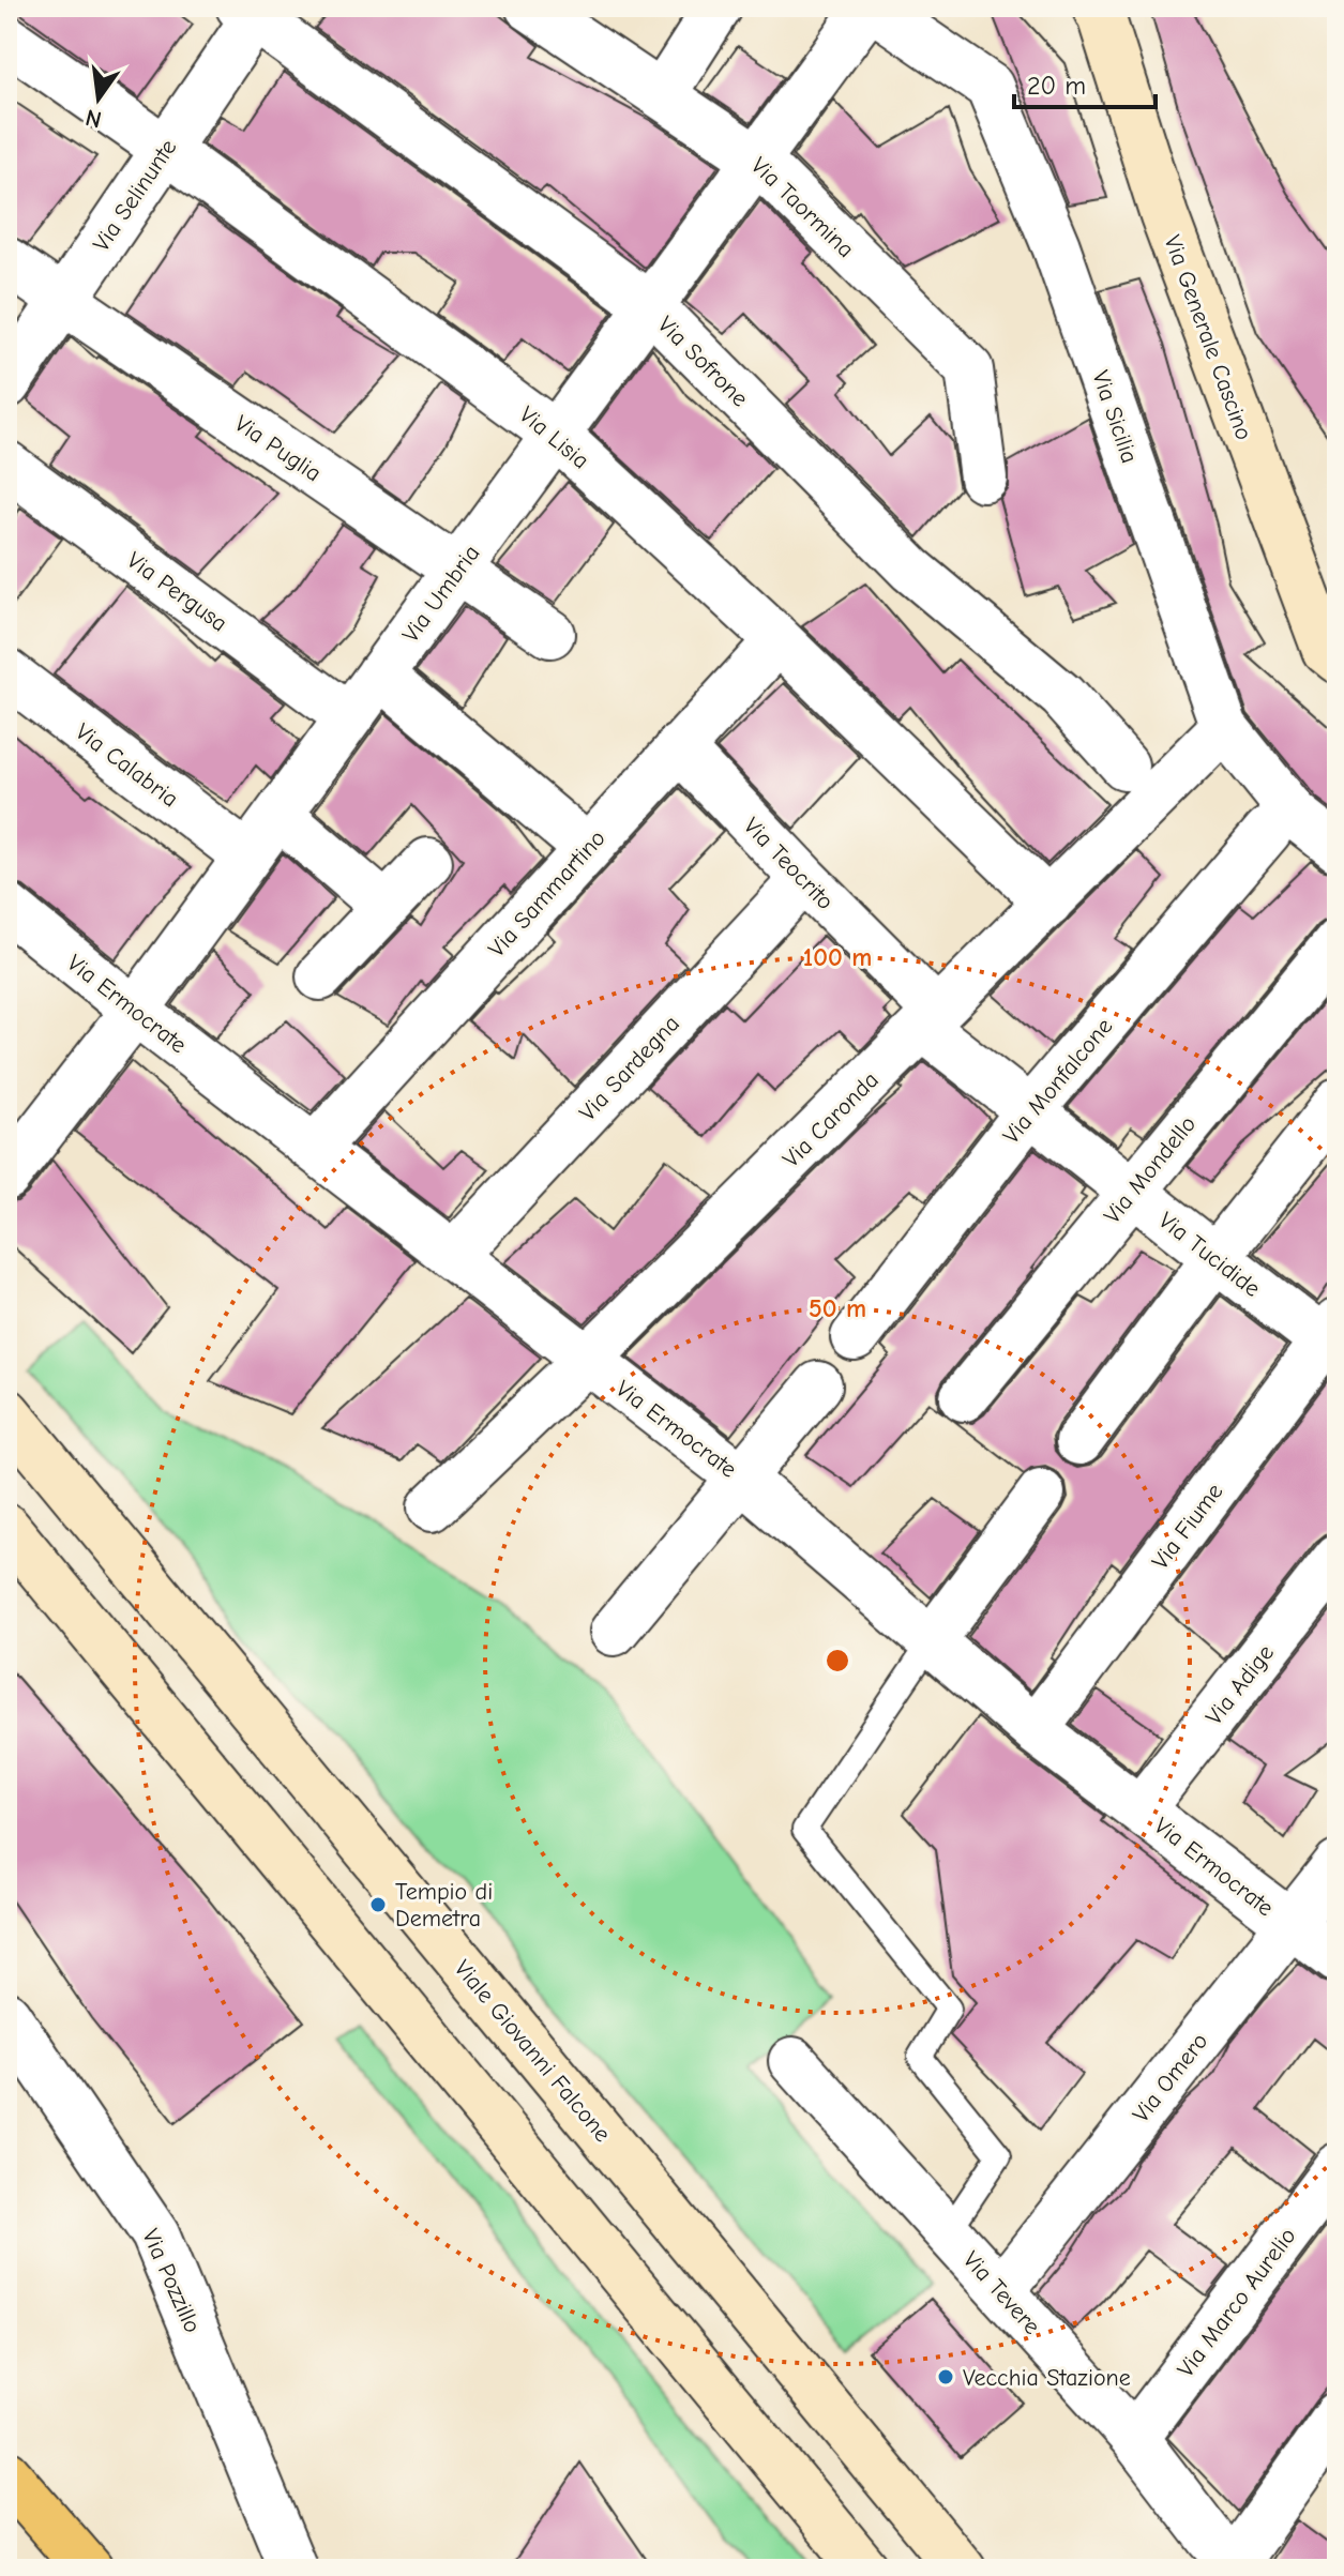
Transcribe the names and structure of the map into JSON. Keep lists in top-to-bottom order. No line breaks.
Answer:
{"streets":{"street":["Via Selinunte","Via Taormina","Via Generale Cascino","Via Sofrone","Via Sicilia","Via Lisia","Via Puglia","Via Pergusa","Via Umbria","Via Calabria","Via Teocrito","Via Sammartino","Via Ermocrate","Via Sardegna","Via Monfalcone","Via Caronda","Via Mondello","Via Tucidide","Via Fiume","Via Adige","Viale Giovanni Falcone","Via Omero","Via Pozzillo","Via Tevere","Via Marco Aurelio"]},"crossings":[["Via Selinunte","Via Sofrone"],["Via Selinunte","Via Lisia"],["Via Selinunte","Via Puglia"],["Via Taormina","Via Umbria"],["Via Sofrone","Via Umbria"],["Via Sicilia","Via Umbria"],["Via Sicilia","Via Caronda"],["Via Lisia","Via Umbria"],["Via Lisia","Via Sammartino"],["Via Lisia","Via Caronda"],["Via Puglia","Via Umbria"],["Via Pergusa","Via Umbria"],["Via Umbria","Via Calabria"],["Via Umbria","Via Ermocrate"],["Via Teocrito","Via Sammartino"],["Via Teocrito","Via Sardegna"],["Via Teocrito","Via Caronda"],["Via Teocrito","Via Tucidide"],["Via Sammartino","Via Ermocrate"],["Via Ermocrate","Via Sardegna"],["Via Ermocrate","Via Caronda"],["Via Ermocrate","Via Fiume"],["Via Ermocrate","Via Adige"],["Via Ermocrate","Via Omero"],["Via Monfalcone","Via Tucidide"],["Via Caronda","Via Tucidide"],["Via Mondello","Via Tucidide"],["Via Tucidide","Via Fiume"],["Via Omero","Via Tevere"],["Via Tevere","Via Marco Aurelio"]],"places":["Tempio di Demetra","Vecchia Stazione"],"scale_bar":"20 m","north":"bottom","rings":["100 m","50 m"]}
